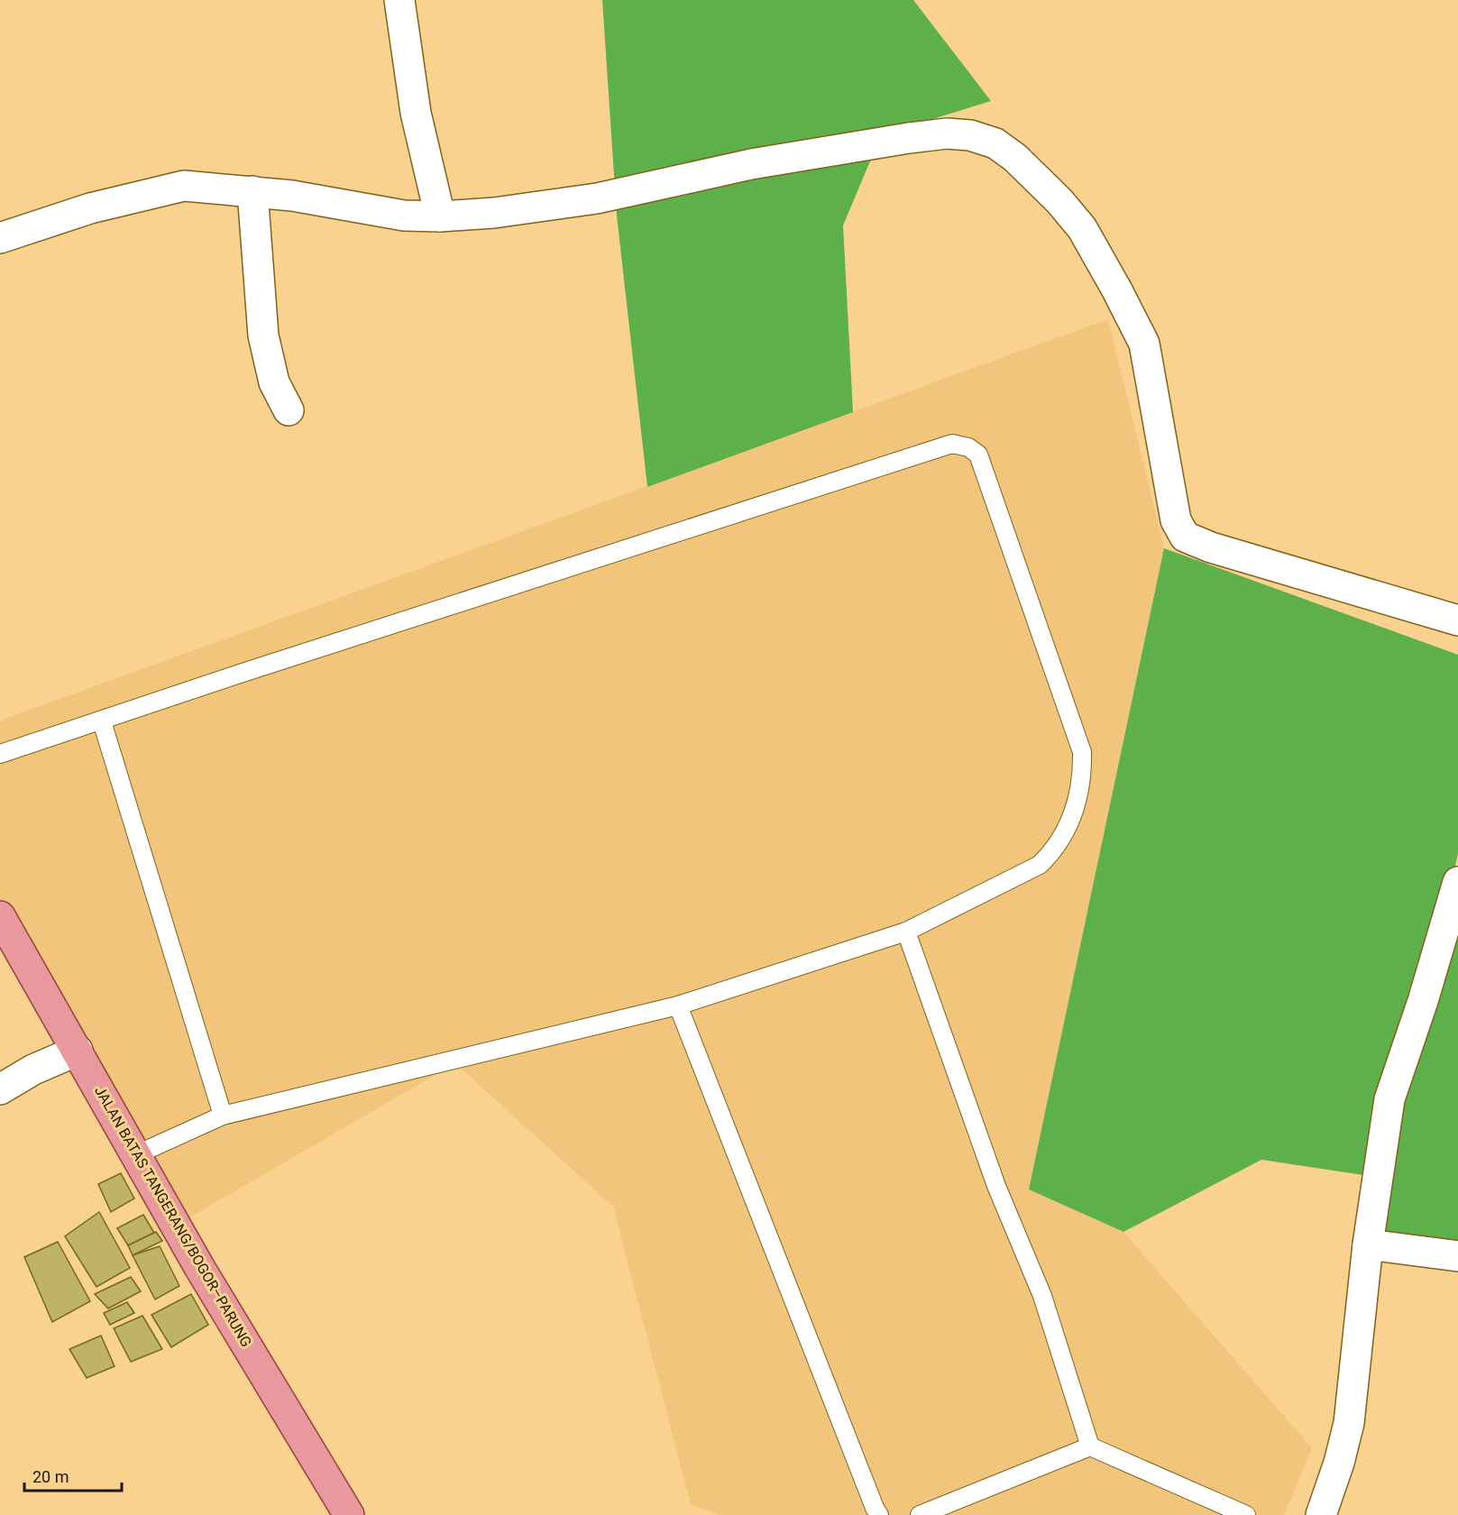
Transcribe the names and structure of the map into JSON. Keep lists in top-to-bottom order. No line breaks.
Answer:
{"streets":{"main road":["JALAN BATAS TANGERANG/BOGOR–PARUNG"]},"scale_bar":"20 m"}
